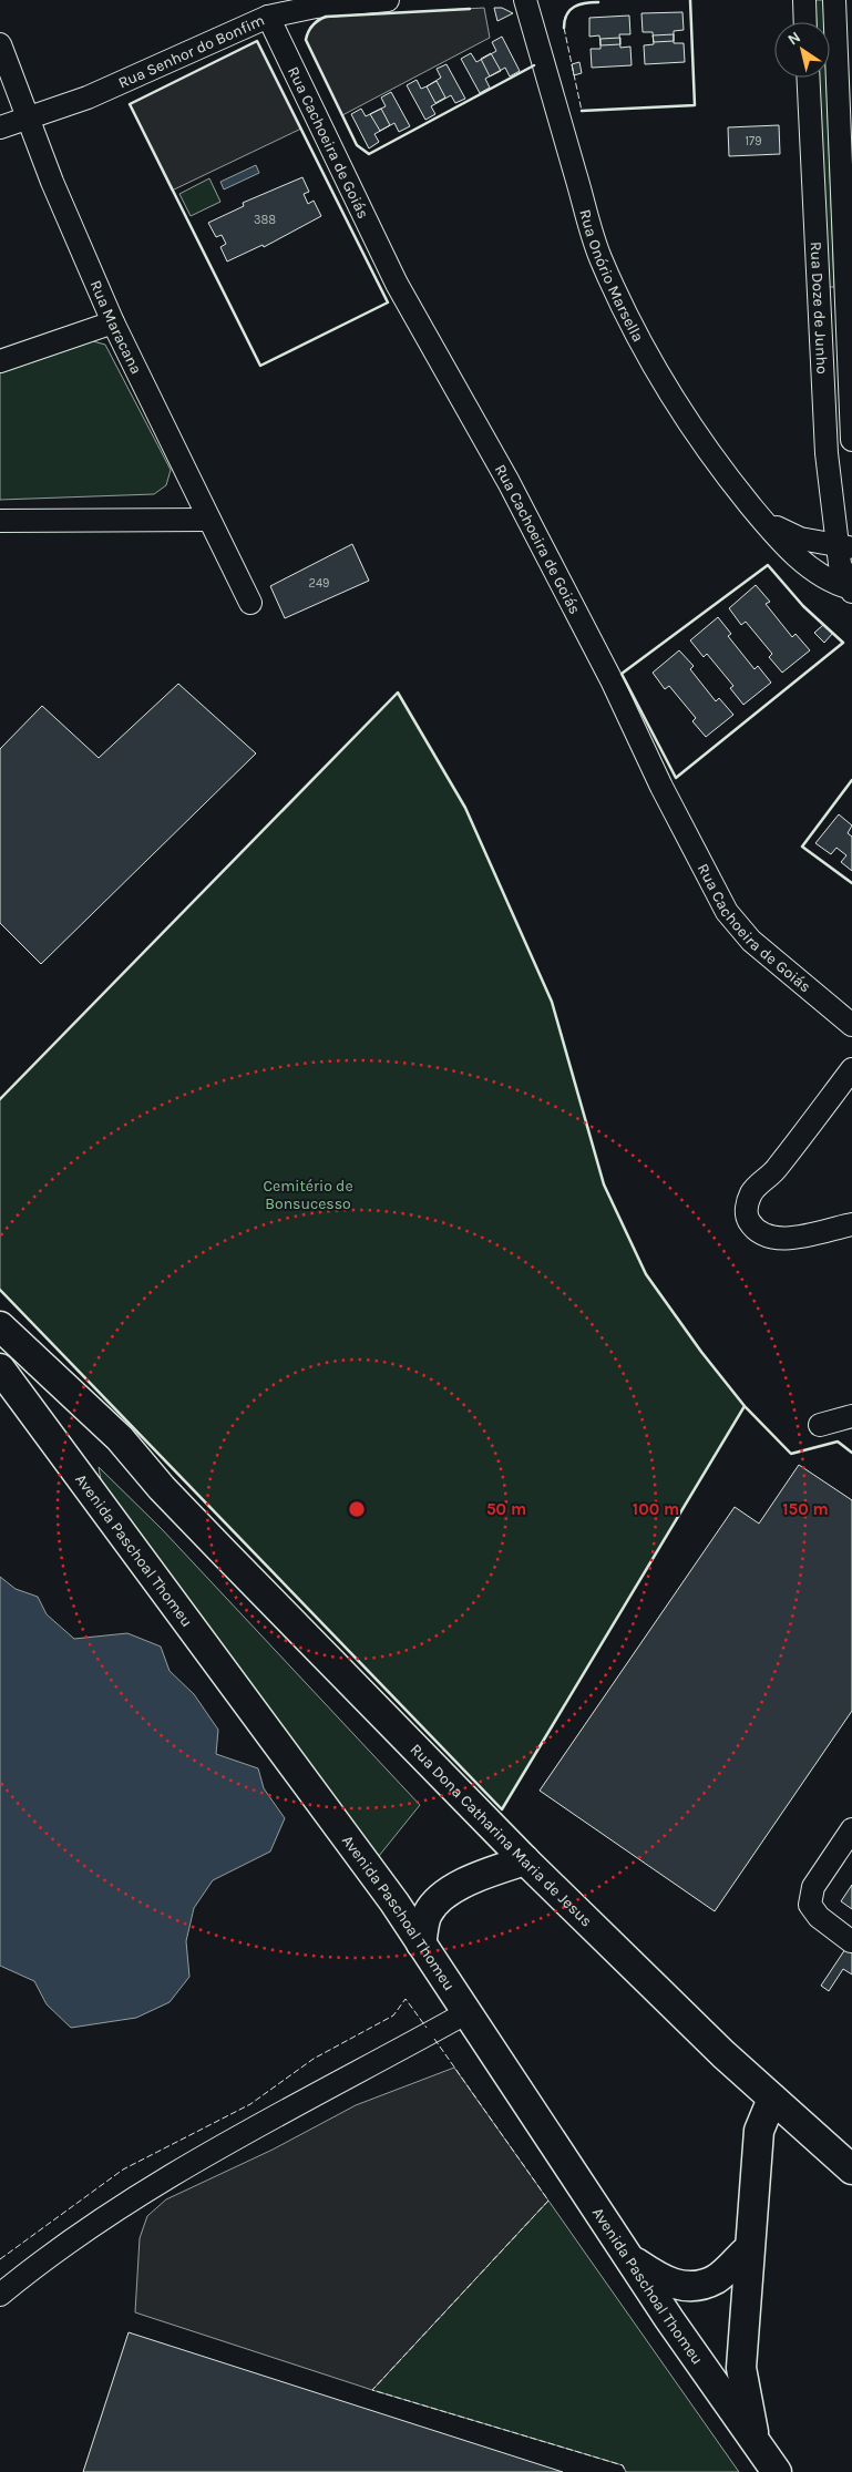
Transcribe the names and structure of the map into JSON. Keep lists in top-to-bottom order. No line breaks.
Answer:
{"streets":{"main road":["Avenida Paschoal Thomeu","Rua Dona Catharina Maria de Jesus"],"street":["Rua Senhor do Bonfim","Rua Cachoeira de Goiás","Rua Onório Marsella","Rua Doze de Junho","Rua Maracana"]},"crossings":[["Rua Senhor do Bonfim","Rua Cachoeira de Goiás"],["Rua Senhor do Bonfim","Rua Maracana"],["Rua Onório Marsella","Rua Doze de Junho"]],"parks":["Cemitério de Bonsucesso"],"house_numbers":["179","388","249"],"north":"top left","rings":["50 m","100 m","150 m"]}
